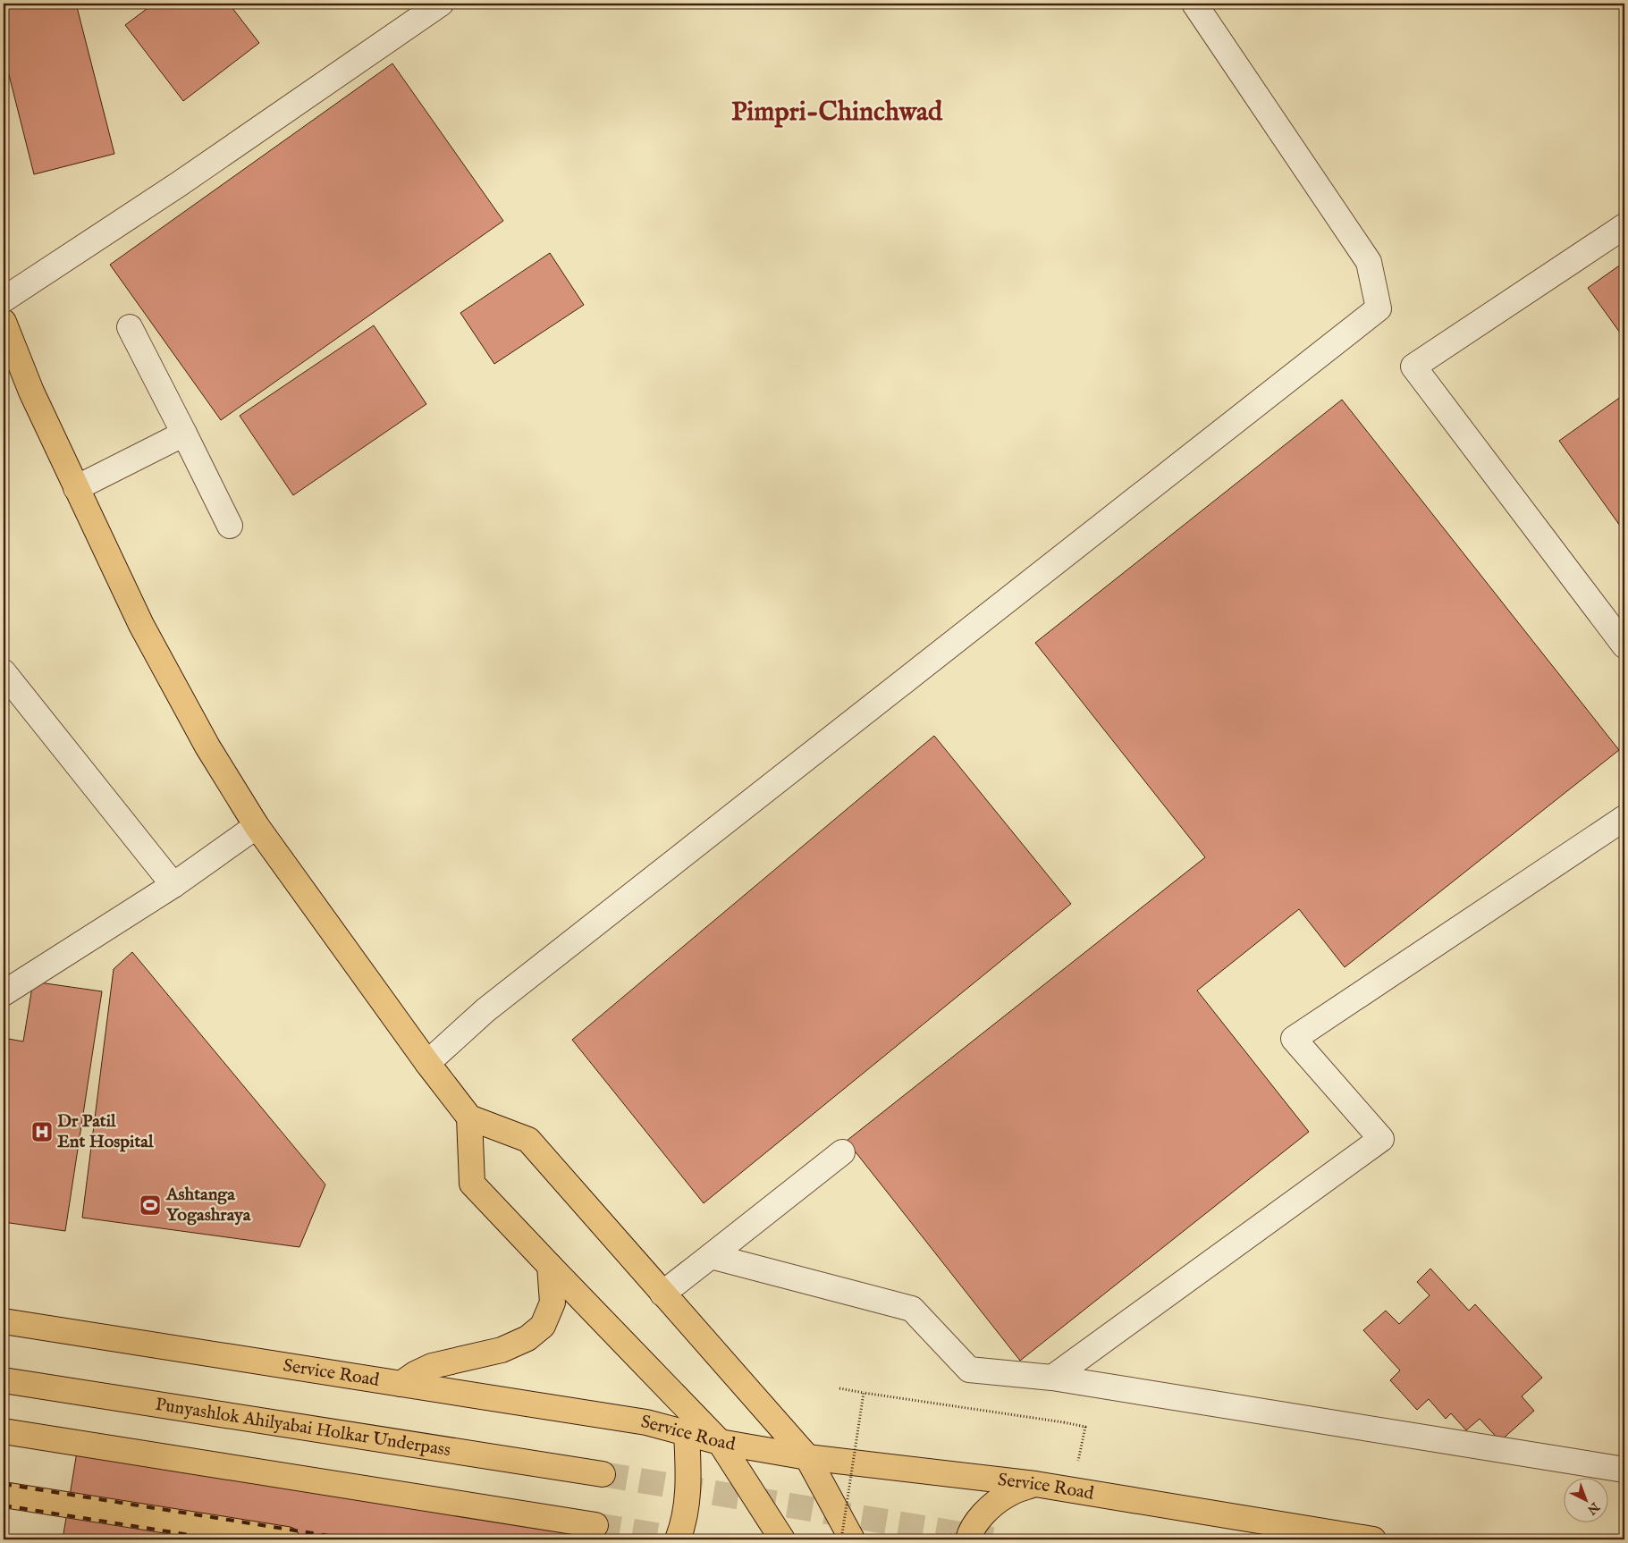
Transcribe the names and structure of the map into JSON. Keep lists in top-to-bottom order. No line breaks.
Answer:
{"streets":{"main road":["Service Road","Punyashlok Ahilyabai Holkar Underpass"]},"districts":["Pimpri-Chinchwad"],"places":{"hospital":["Dr Patil Ent Hospital"],"sports":["Ashtanga Yogashraya"]},"north":"bottom right"}
